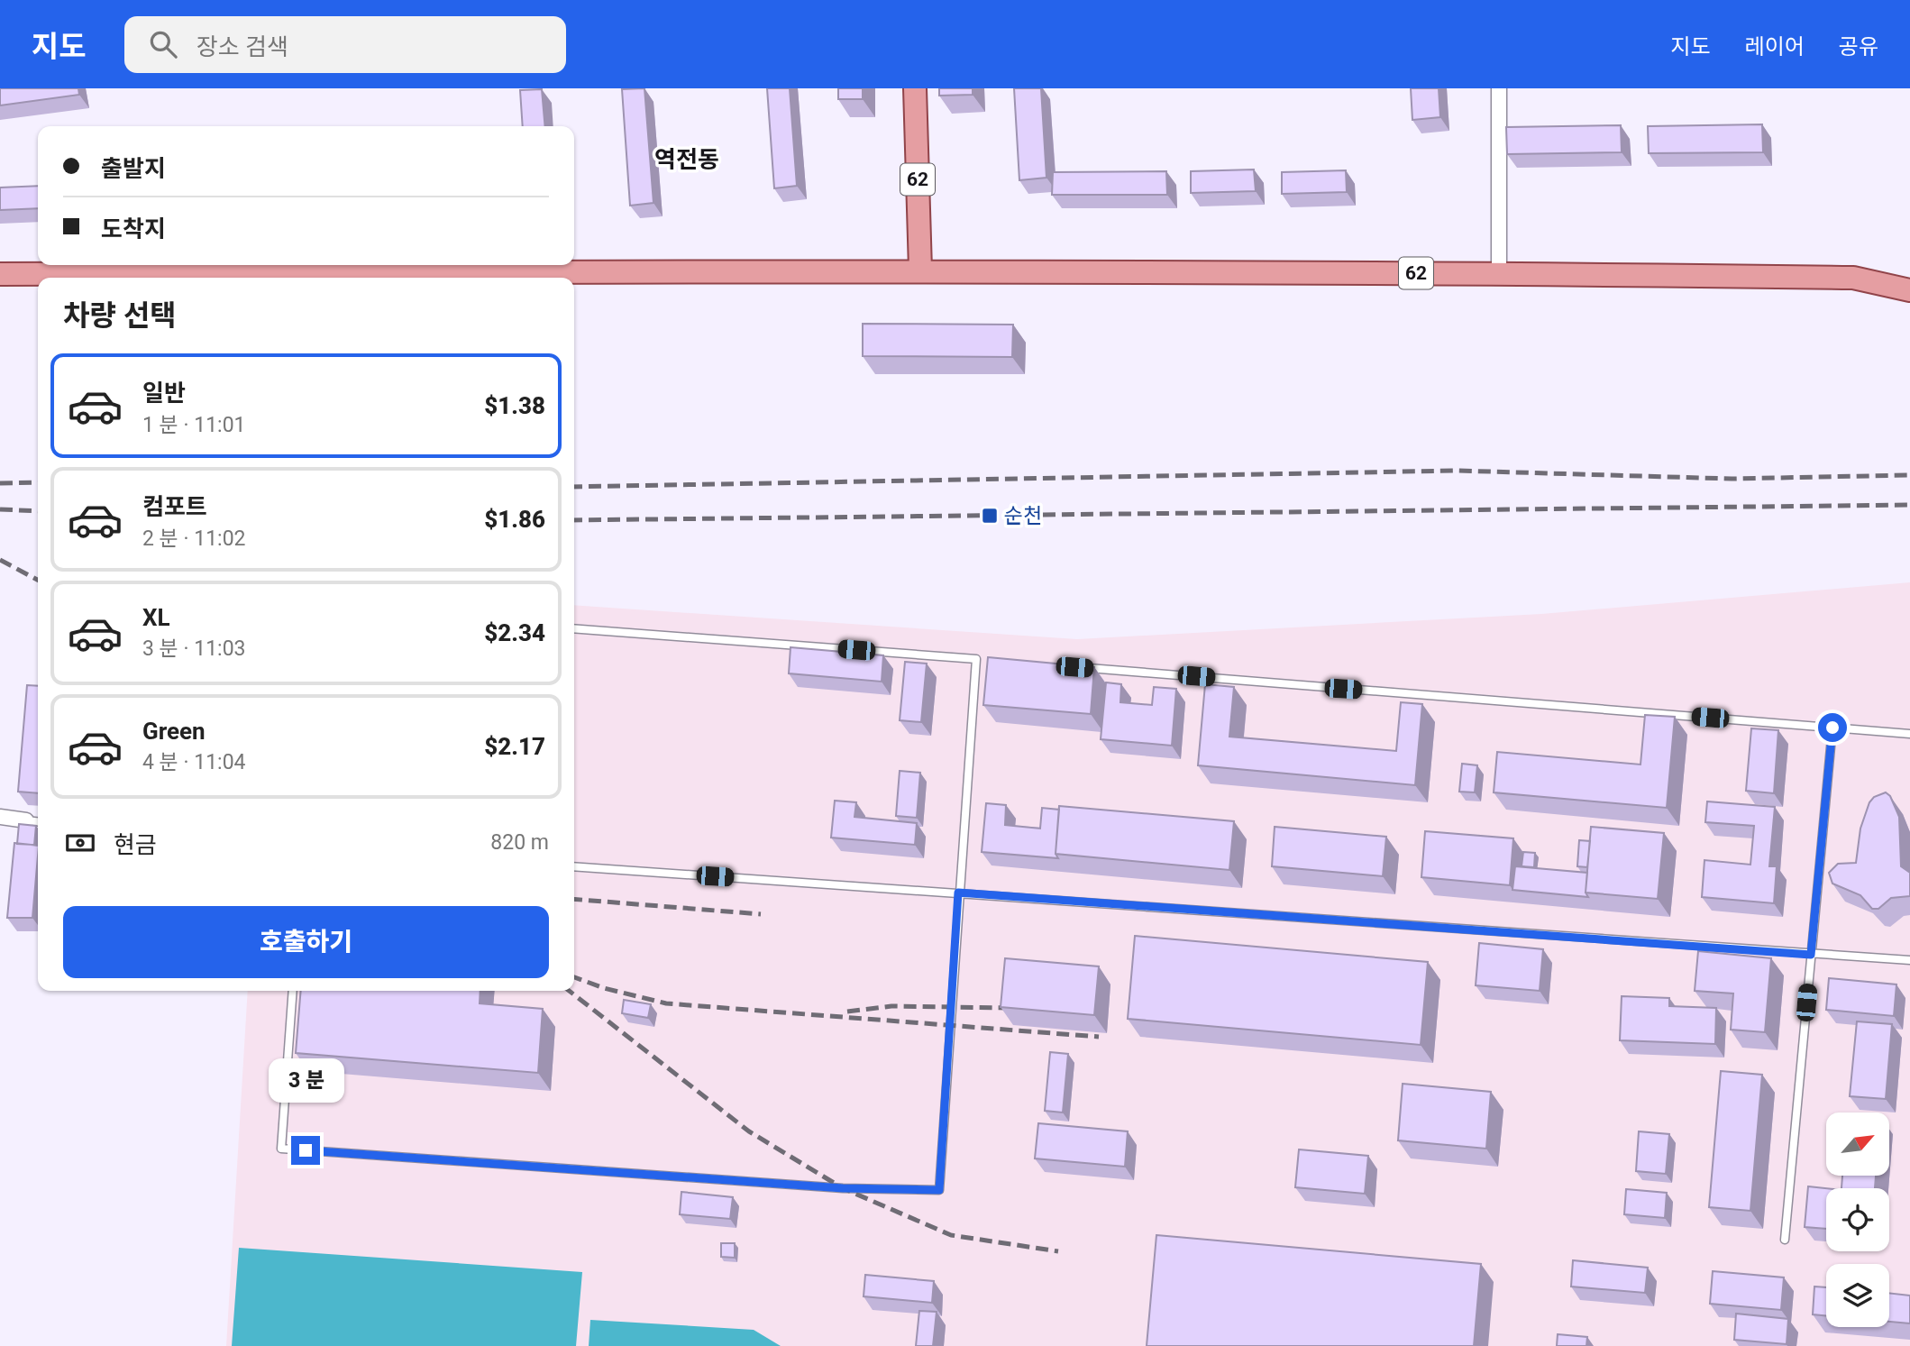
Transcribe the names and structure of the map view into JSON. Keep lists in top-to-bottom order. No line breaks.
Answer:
{"streets":{"main road":["62"]},"districts":["역전동"],"places":{"transit":["순천"]},"north":"top right","page":{"header":"지도","search":"장소 검색","nav":["지도","레이어","공유"],"banner":["출발지","도착지"],"heading":"차량 선택","list":[{"name":"일반","note":"1 분 · 11:01","value":"$1.38"},{"name":"컴포트","note":"2 분 · 11:02","value":"$1.86"},{"name":"XL","note":"3 분 · 11:03","value":"$2.34"},{"name":"Green","note":"4 분 · 11:04","value":"$2.17"}],"pay":["현금","820 m"],"buttons":"호출하기","bubble":"3 분"}}
